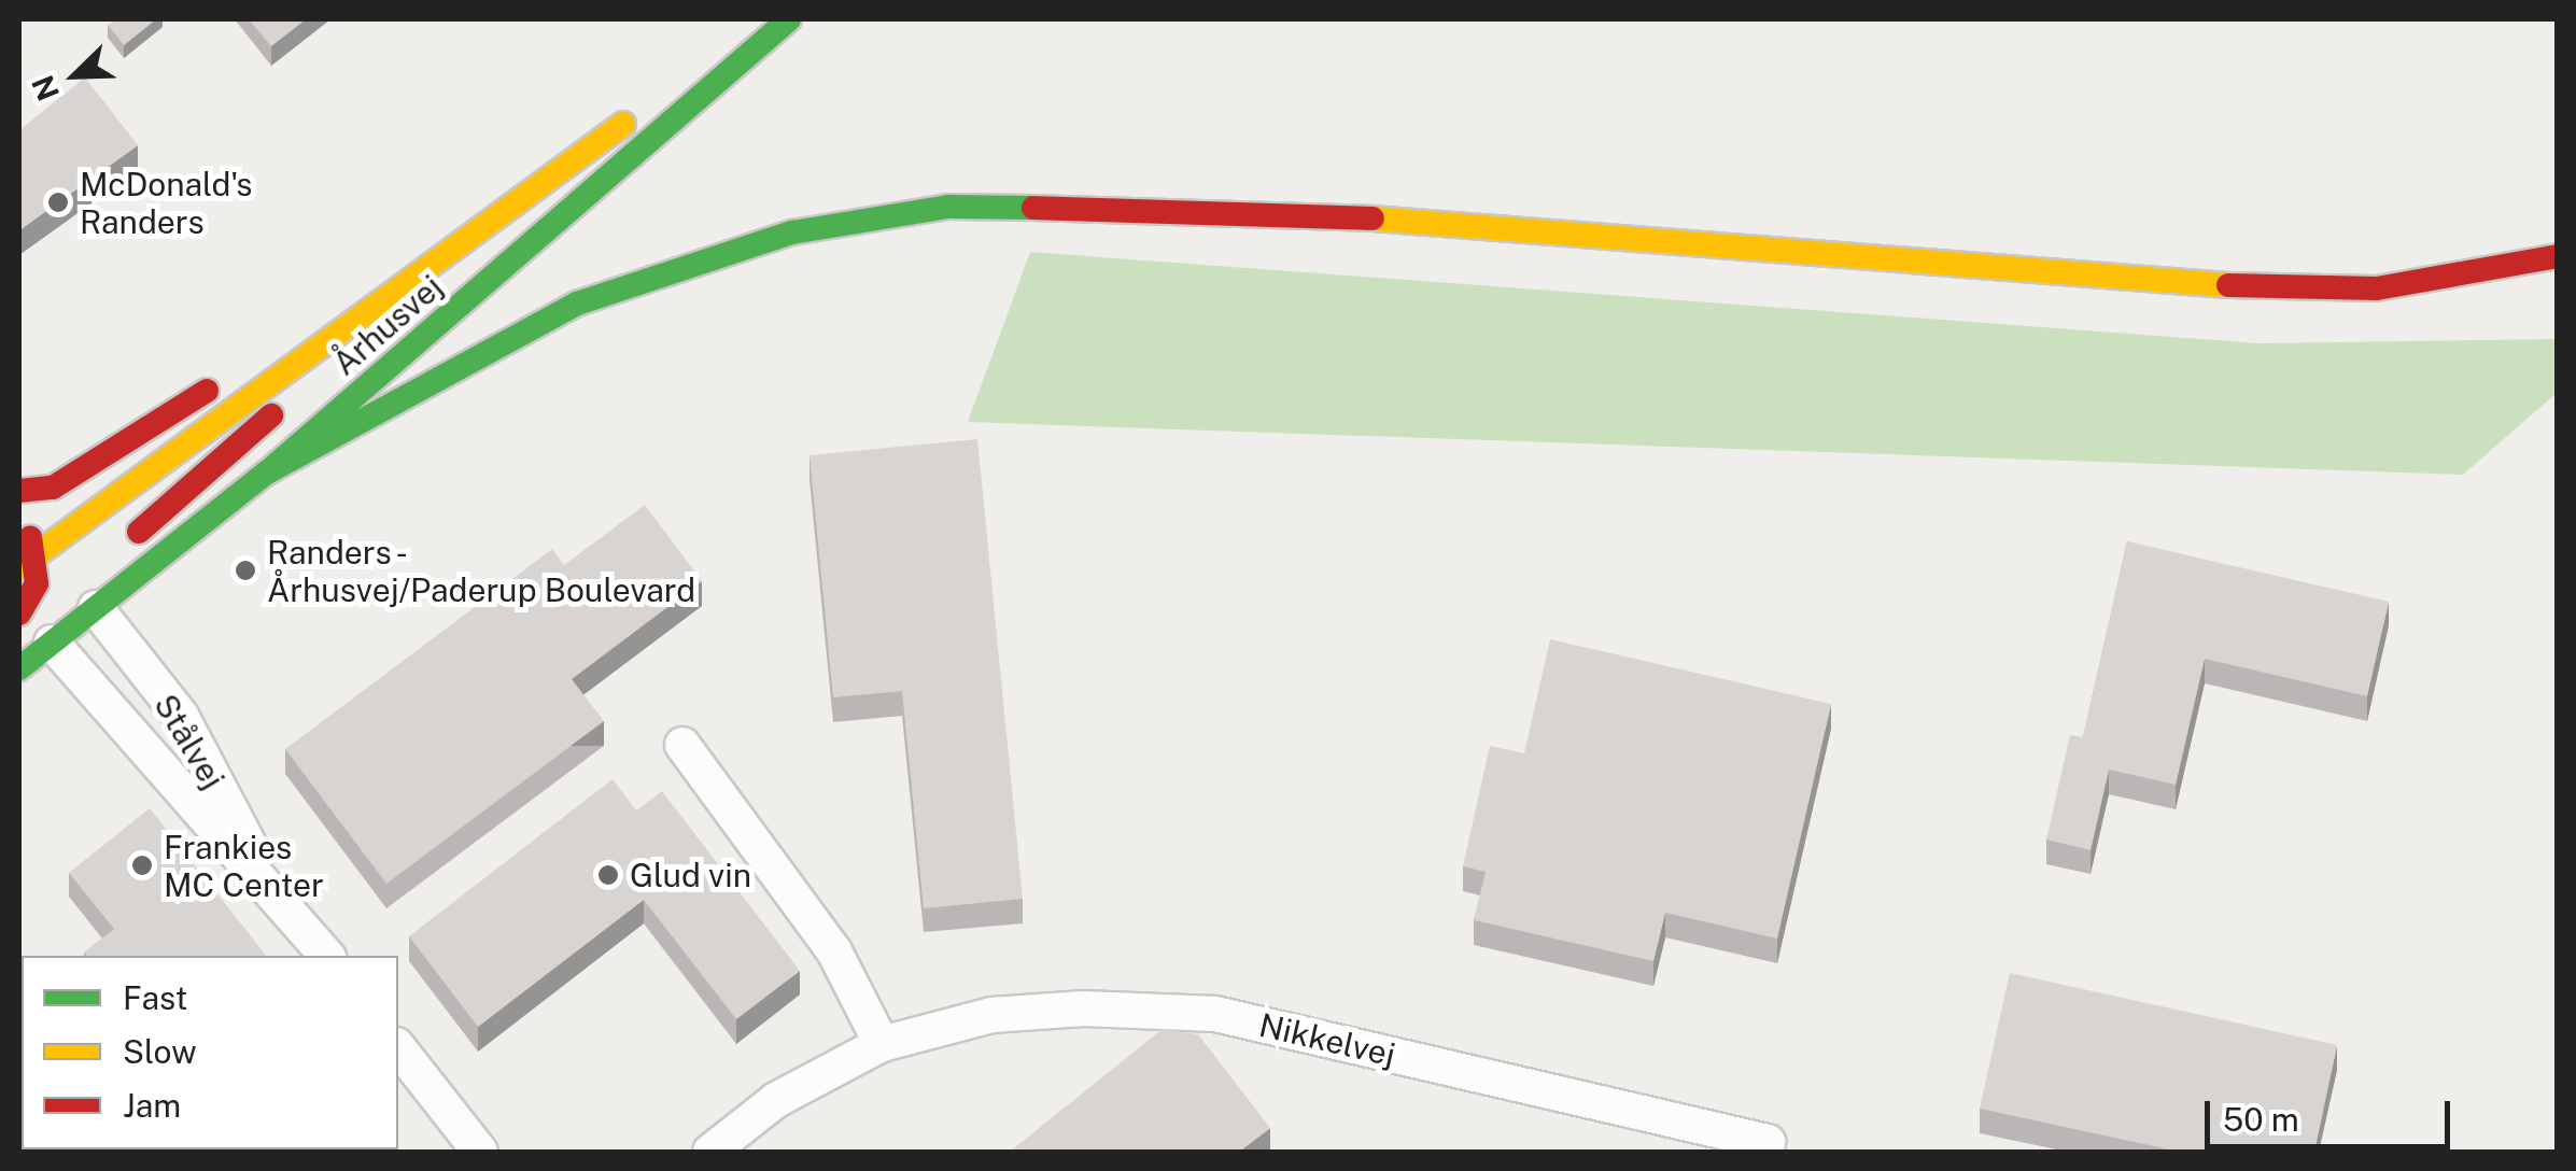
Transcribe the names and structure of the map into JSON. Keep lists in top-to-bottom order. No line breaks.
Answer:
{"streets":{"main road":["Århusvej"],"street":["Stålvej","Nikkelvej"]},"crossings":[["Århusvej","Stålvej"]],"places":["McDonald's Randers","Randers - Århusvej/Paderup Boulevard","Frankies MC Center","Glud vin"],"legend":["Fast","Slow","Jam"],"scale_bar":"50 m","north":"bottom left"}
